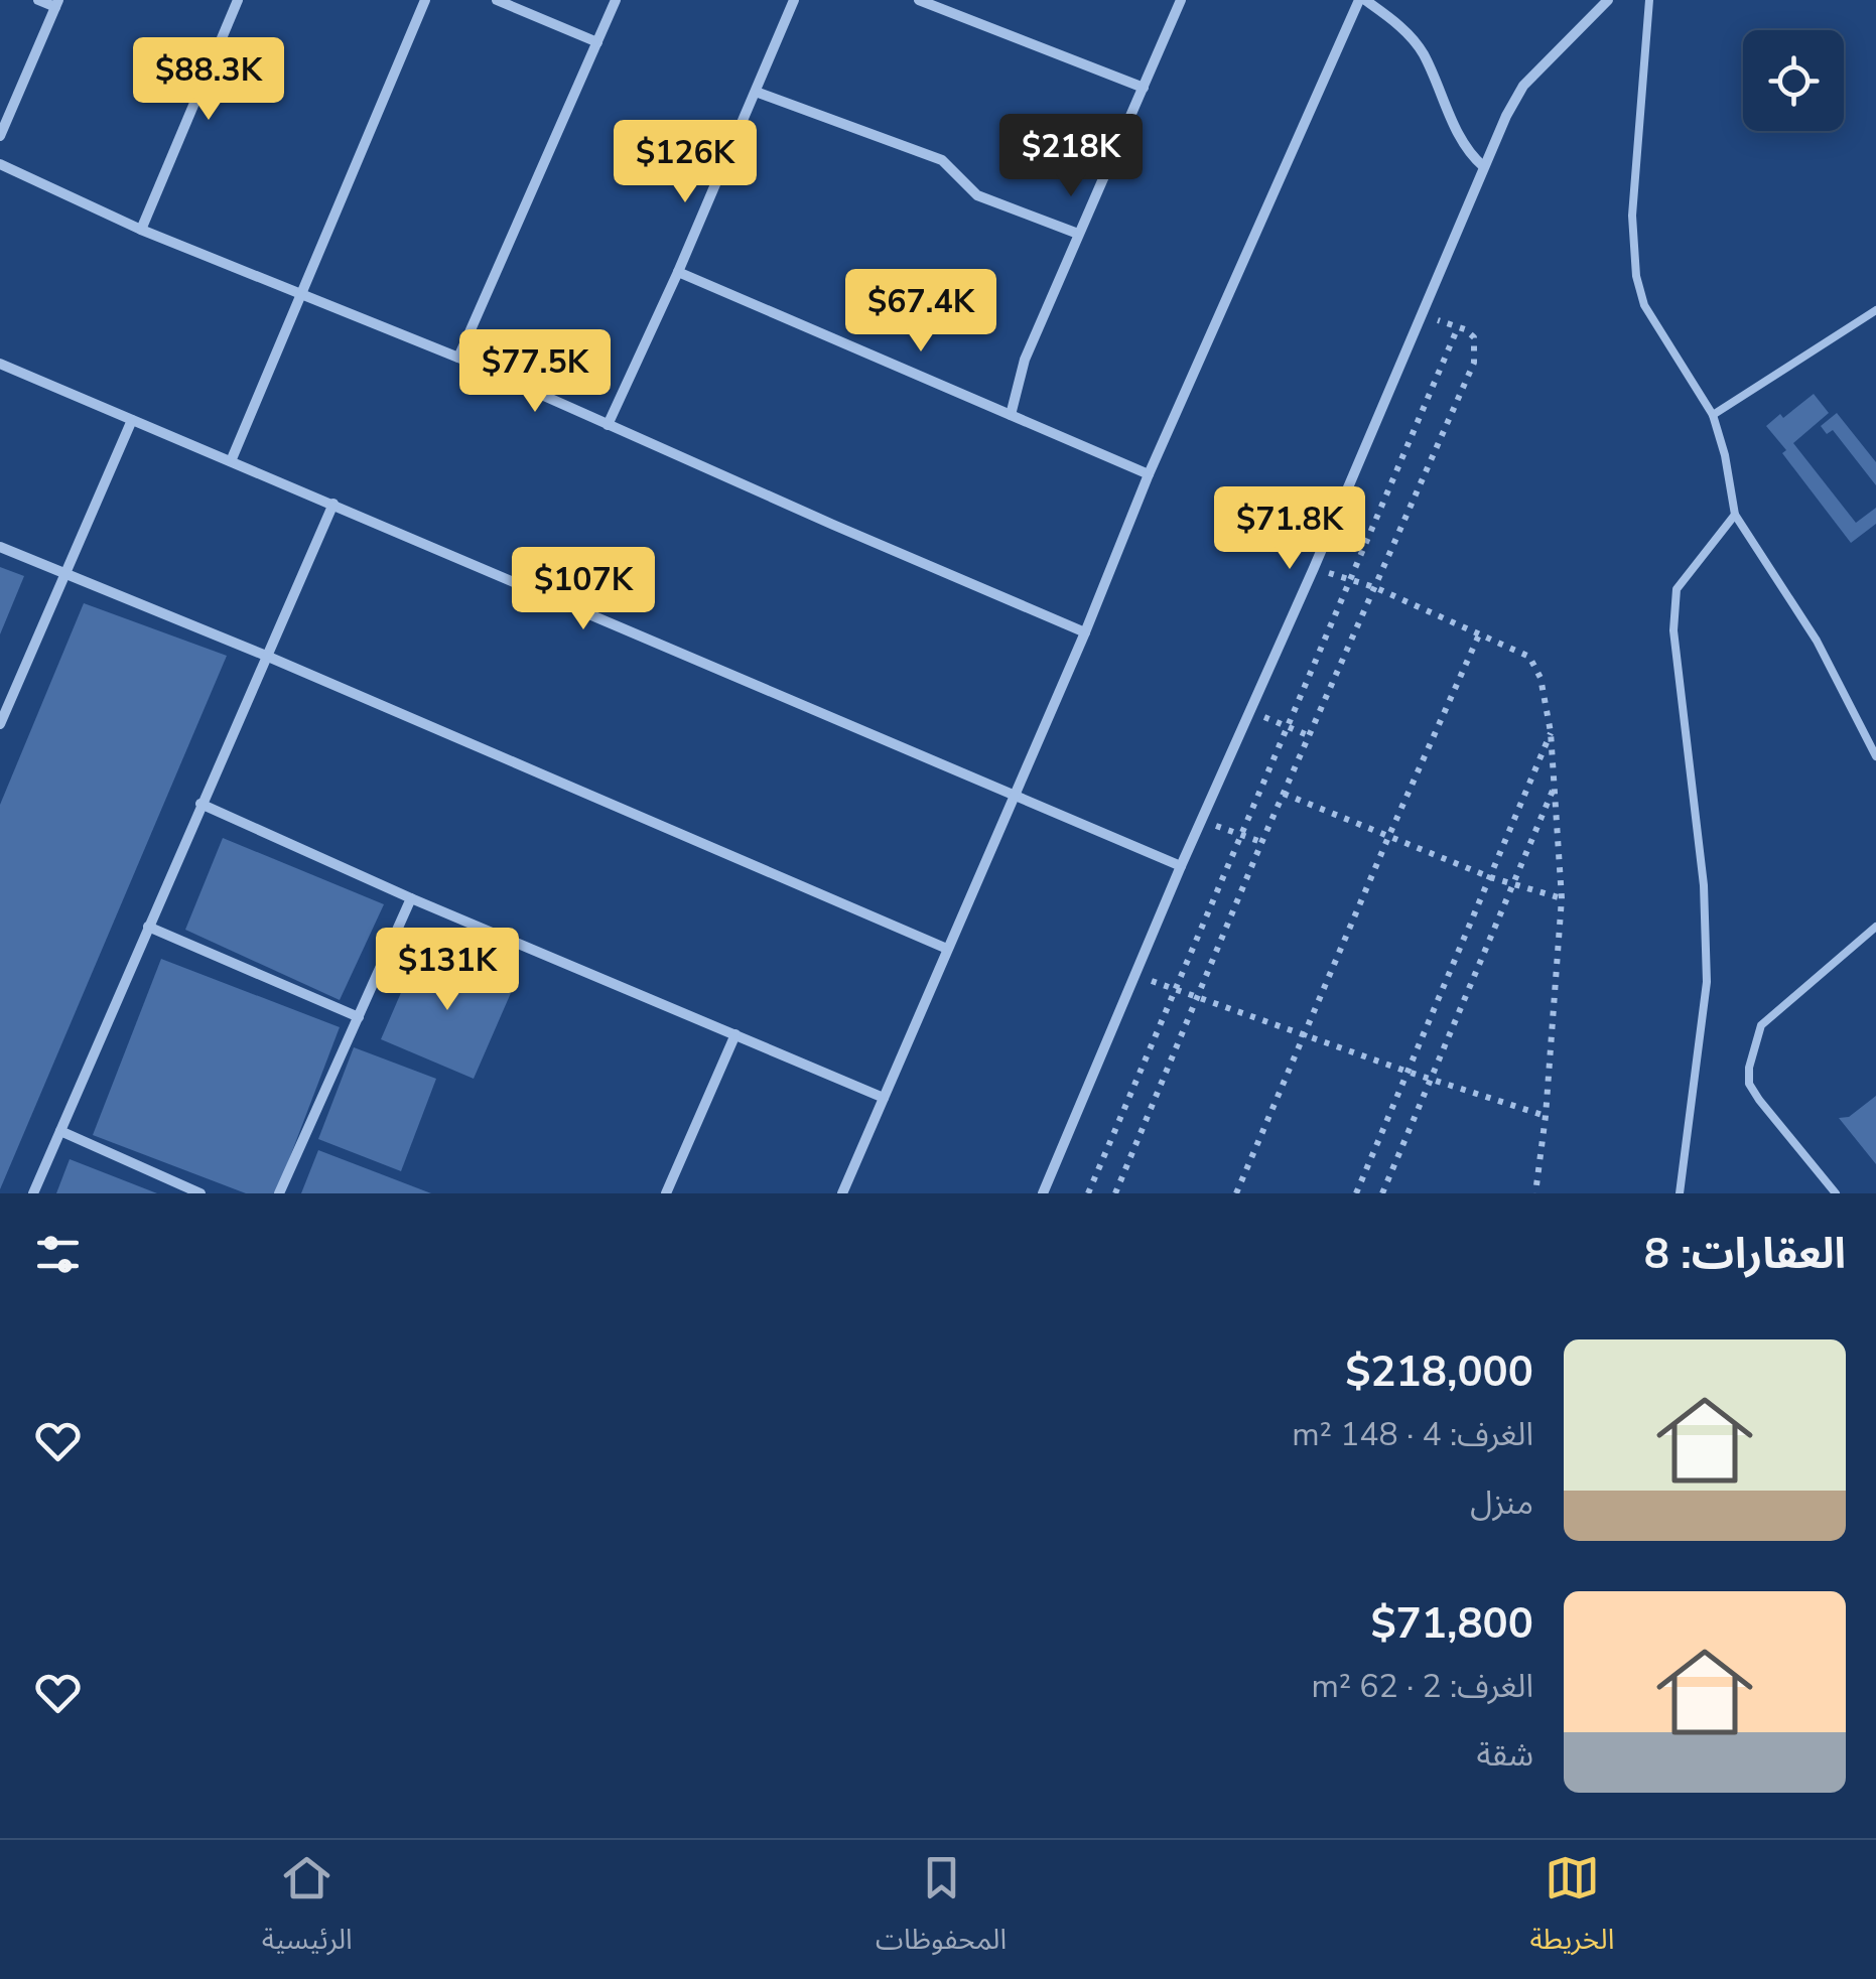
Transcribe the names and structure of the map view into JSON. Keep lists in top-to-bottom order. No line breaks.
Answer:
{"page":{"price":["$88.3K","$218K","$126K","$67.4K","$77.5K","$71.8K","$107K","$131K"],"heading":"العقارات: 8","list":[{"name":"$218,000","note":"الغرف: 4 · 148 m² · منزل"},{"name":"$71,800","note":"الغرف: 2 · 62 m² · شقة"}],"tabs":["الخريطة","المحفوظات","الرئيسية"]}}
